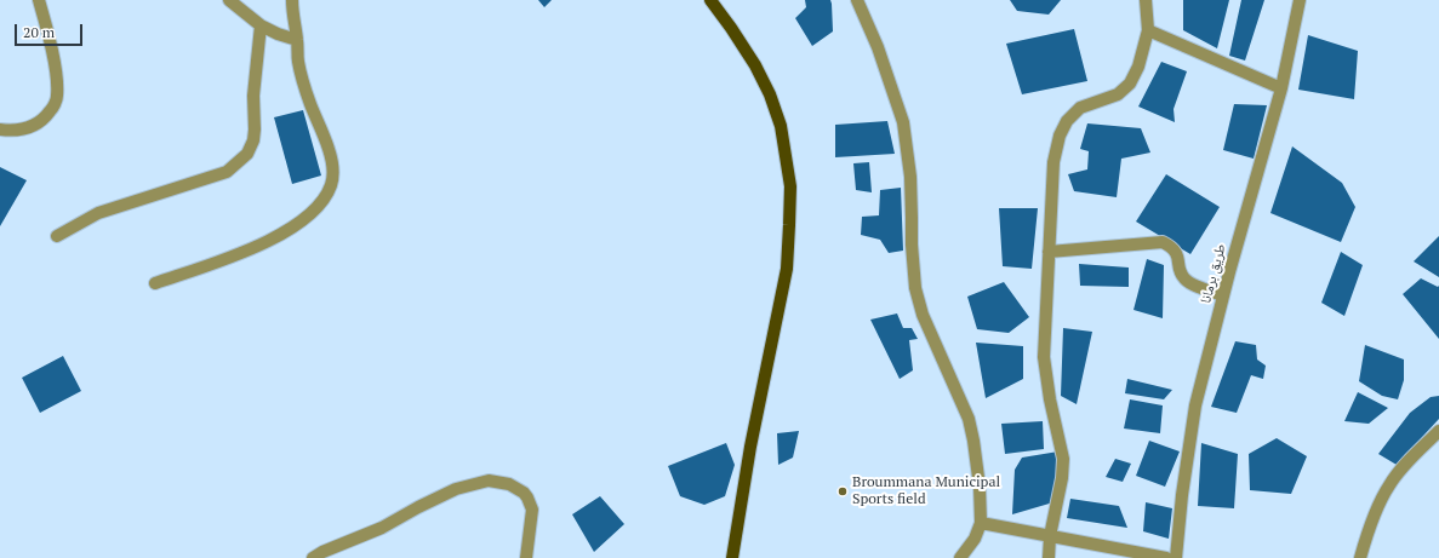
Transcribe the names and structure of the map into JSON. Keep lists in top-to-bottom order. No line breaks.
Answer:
{"streets":{"street":["طريق برمانا"]},"places":["Broummana Municipal Sports field"],"scale_bar":"20 m"}
